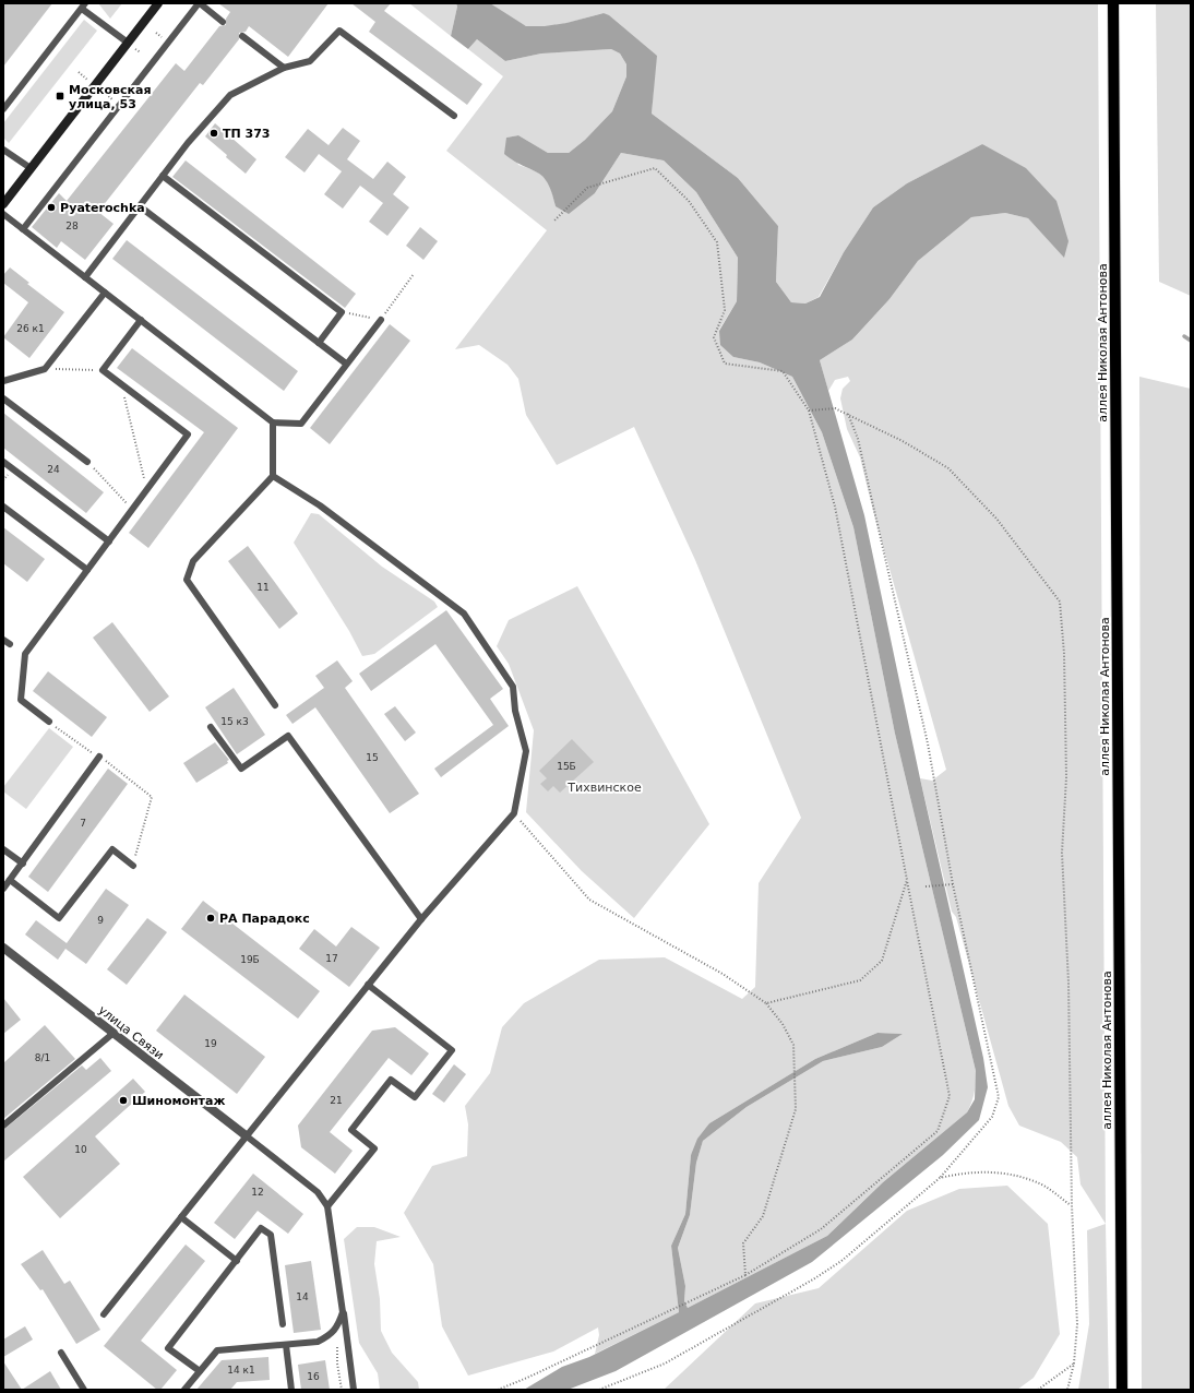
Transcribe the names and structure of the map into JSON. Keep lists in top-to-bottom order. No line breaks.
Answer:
{"streets":{"main road":["аллея Николая Антонова"],"street":["улица Связи"]},"parks":["Тихвинское"],"places":{"transit":["Московская улица, 53"],"other":["ТП 373","Pyaterochka","РА Парадокс","Шиномонтаж"]},"house_numbers":["28","26 к1","24","11","15 к3","15","15Б","7","9","17","19Б","19","8/1","21","10","12","14","14 к1","16"]}
